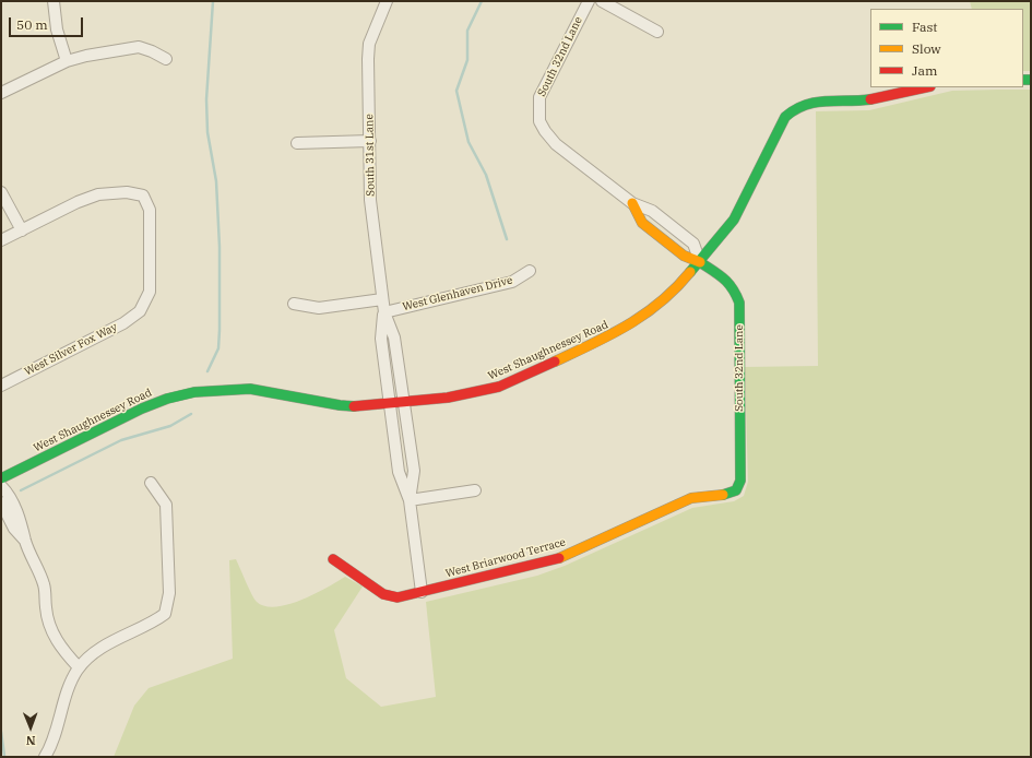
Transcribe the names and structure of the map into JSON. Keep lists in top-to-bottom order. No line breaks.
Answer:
{"streets":{"street":["South 32nd Lane","South 31st Lane","West Glenhaven Drive","West Silver Fox Way","West Shaughnessey Road","West Briarwood Terrace"]},"crossings":[["South 32nd Lane","West Shaughnessey Road"],["South 32nd Lane","West Briarwood Terrace"],["South 31st Lane","West Glenhaven Drive"],["South 31st Lane","West Shaughnessey Road"],["South 31st Lane","West Briarwood Terrace"]],"legend":["Fast","Slow","Jam"],"scale_bar":"50 m","north":"bottom"}
